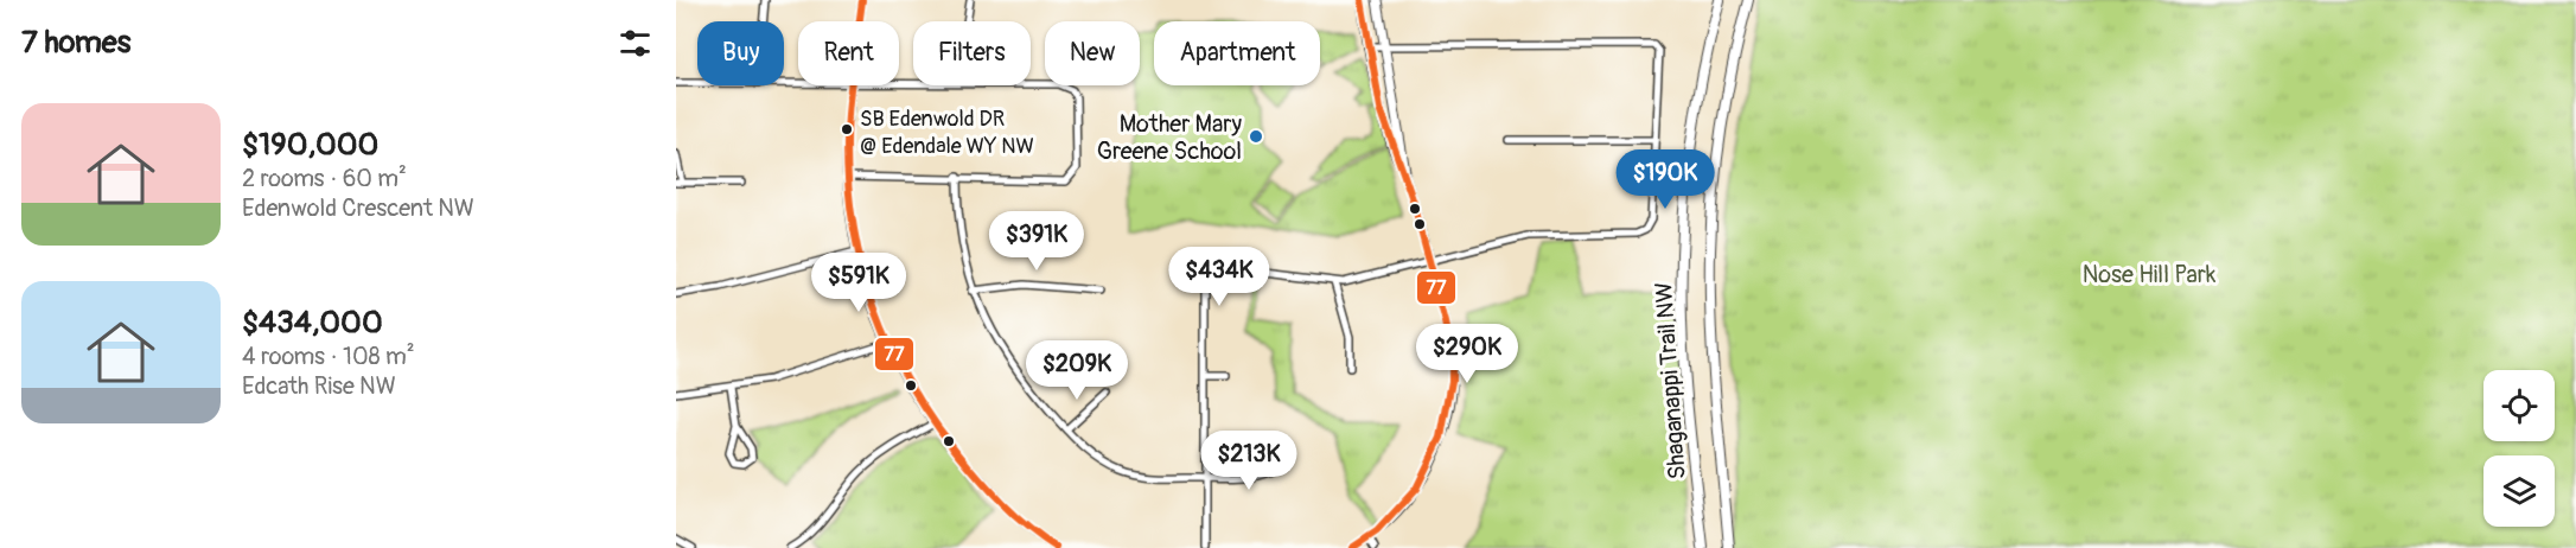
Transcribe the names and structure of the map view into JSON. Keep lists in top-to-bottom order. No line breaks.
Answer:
{"streets":{"main road":["Shaganappi Trail NW"]},"parks":["Nose Hill Park"],"places":["SB Edenwold DR @ Edendale WY NW","Mother Mary Greene School"],"lines":["transit line 77"],"page":{"heading":"7 homes","chip":["Buy","Rent","Filters","New","Apartment"],"list":[{"name":"$190,000","note":"2 rooms · 60 m² · Edenwold Crescent NW"},{"name":"$434,000","note":"4 rooms · 108 m² · Edcath Rise NW"}],"price":["$190K","$391K","$434K","$591K","$290K","$209K","$213K"]}}
